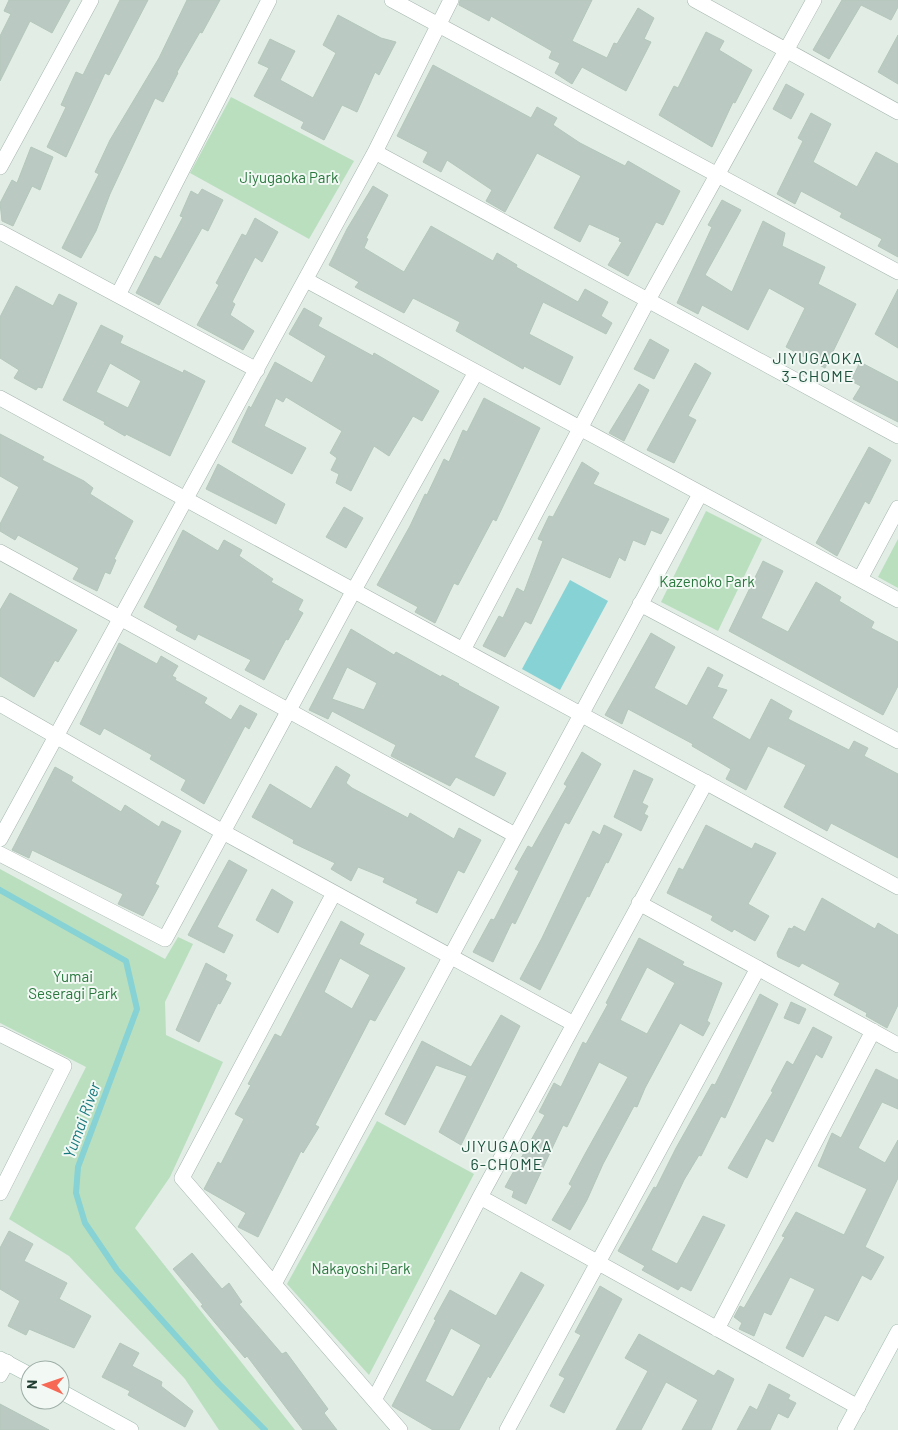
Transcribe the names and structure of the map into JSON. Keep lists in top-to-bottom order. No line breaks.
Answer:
{"districts":["JIYUGAOKA 3-CHOME","JIYUGAOKA 6-CHOME"],"water":["Yumai River"],"parks":["Jiyugaoka Park","Kazenoko Park","Yumai Seseragi Park","Nakayoshi Park"],"north":"left"}
